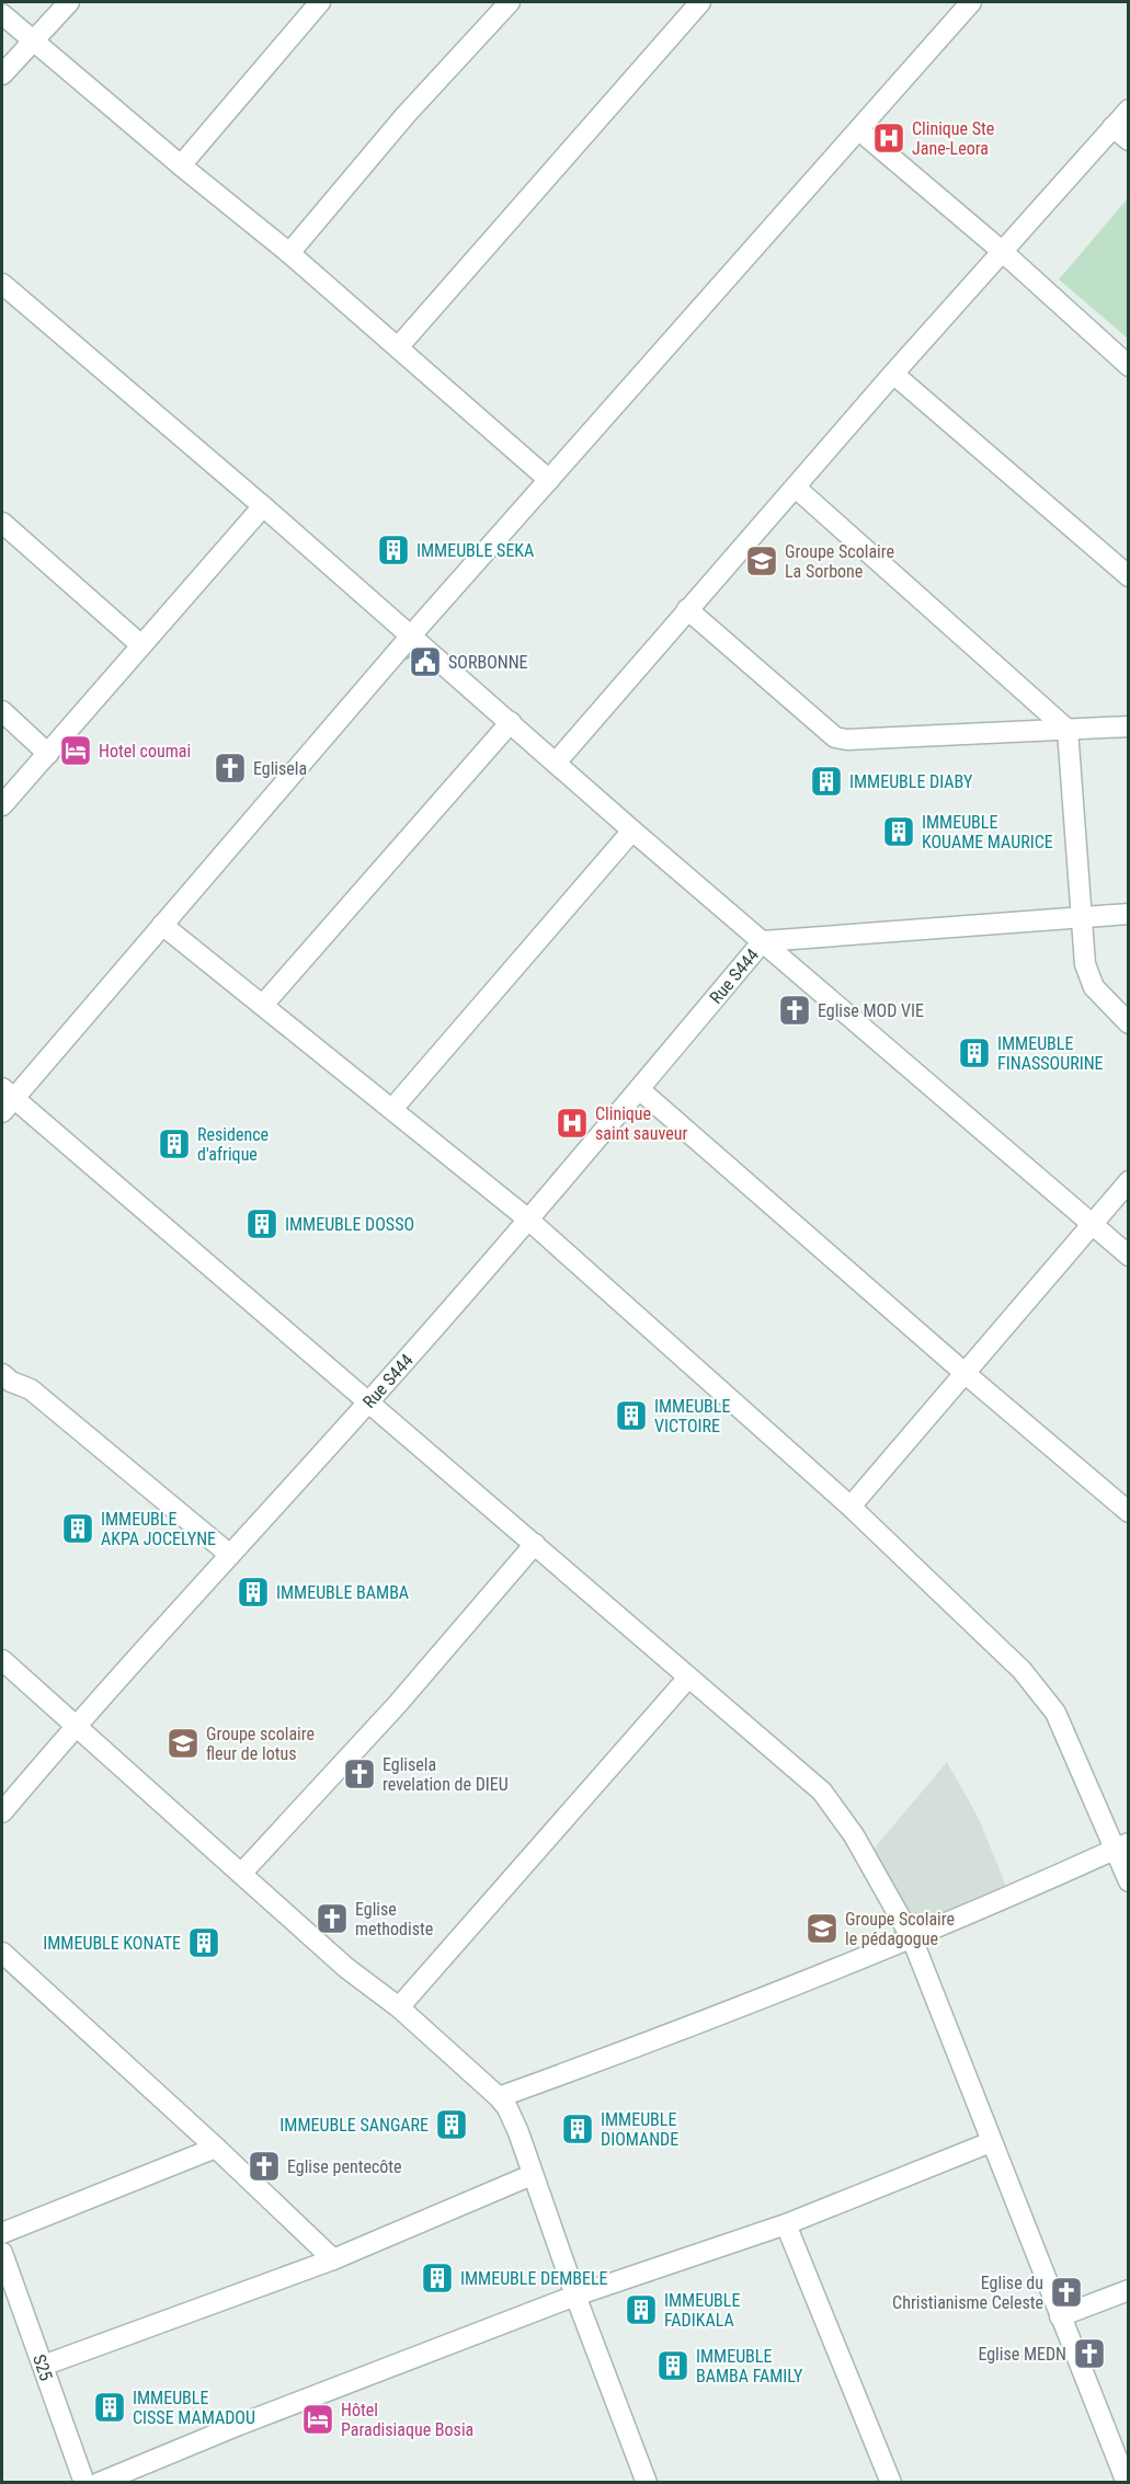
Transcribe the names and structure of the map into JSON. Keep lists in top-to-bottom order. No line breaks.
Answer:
{"streets":{"street":["Rue S444","S25"]},"places":{"hospital":["Clinique Ste Jane-Leora","Clinique saint sauveur"],"building":["IMMEUBLE SEKA","IMMEUBLE DIABY","IMMEUBLE KOUAME MAURICE","IMMEUBLE FINASSOURINE","Residence d'afrique","IMMEUBLE DOSSO","IMMEUBLE VICTOIRE","IMMEUBLE AKPA JOCELYNE","IMMEUBLE BAMBA","IMMEUBLE KONATE","IMMEUBLE SANGARE","IMMEUBLE DIOMANDE","IMMEUBLE DEMBELE","IMMEUBLE FADIKALA","IMMEUBLE BAMBA FAMILY","IMMEUBLE CISSE MAMADOU"],"school or university":["Groupe Scolaire La Sorbone","Groupe scolaire fleur de lotus","Groupe Scolaire le pédagogue"],"public building":["SORBONNE"],"hotel":["Hotel coumai","Hôtel Paradisiaque Bosia"],"church":["Eglisela","Eglise MOD VIE","Eglisela revelation de DIEU","Eglise methodiste","Eglise pentecôte","Eglise du Christianisme Celeste","Eglise MEDN"]}}
